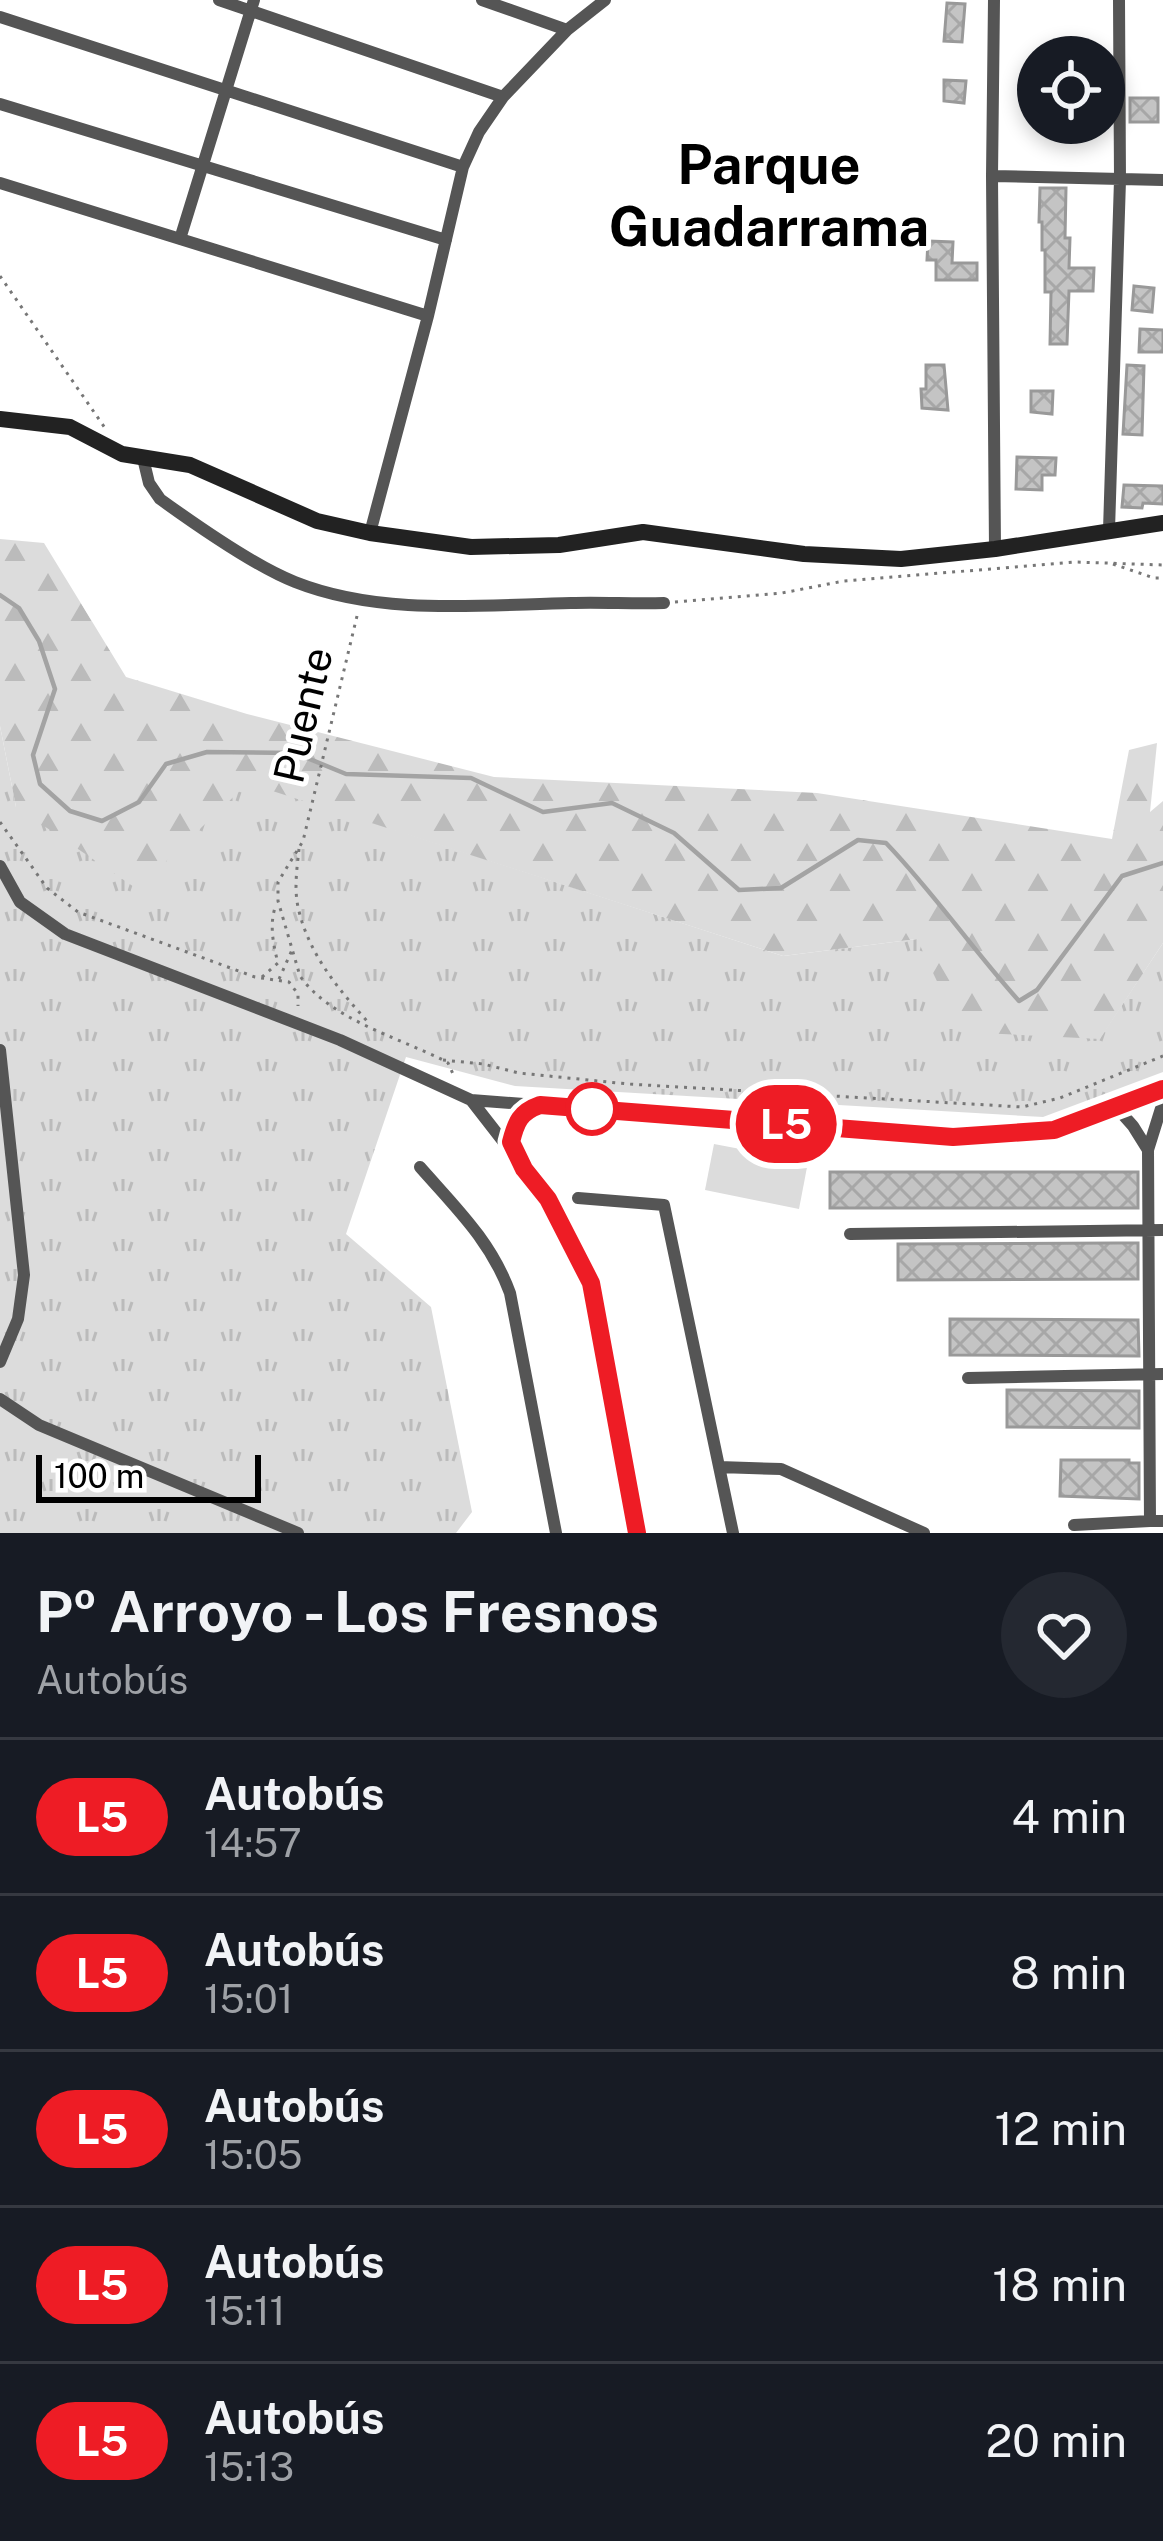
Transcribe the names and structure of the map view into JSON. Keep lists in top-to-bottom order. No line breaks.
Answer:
{"streets":{"path":["Puente"]},"districts":["Parque Guadarrama"],"lines":["bus line L5"],"scale_bar":"100 m","page":{"on_map":"L5","scale":"100 m","heading":["Pº Arroyo - Los Fresnos","Autobús"],"list":[{"mark":"L5","name":"Autobús","note":"14:57","value":"4 min"},{"mark":"L5","name":"Autobús","note":"15:01","value":"8 min"},{"mark":"L5","name":"Autobús","note":"15:05","value":"12 min"},{"mark":"L5","name":"Autobús","note":"15:11","value":"18 min"},{"mark":"L5","name":"Autobús","note":"15:13","value":"20 min"}]}}
